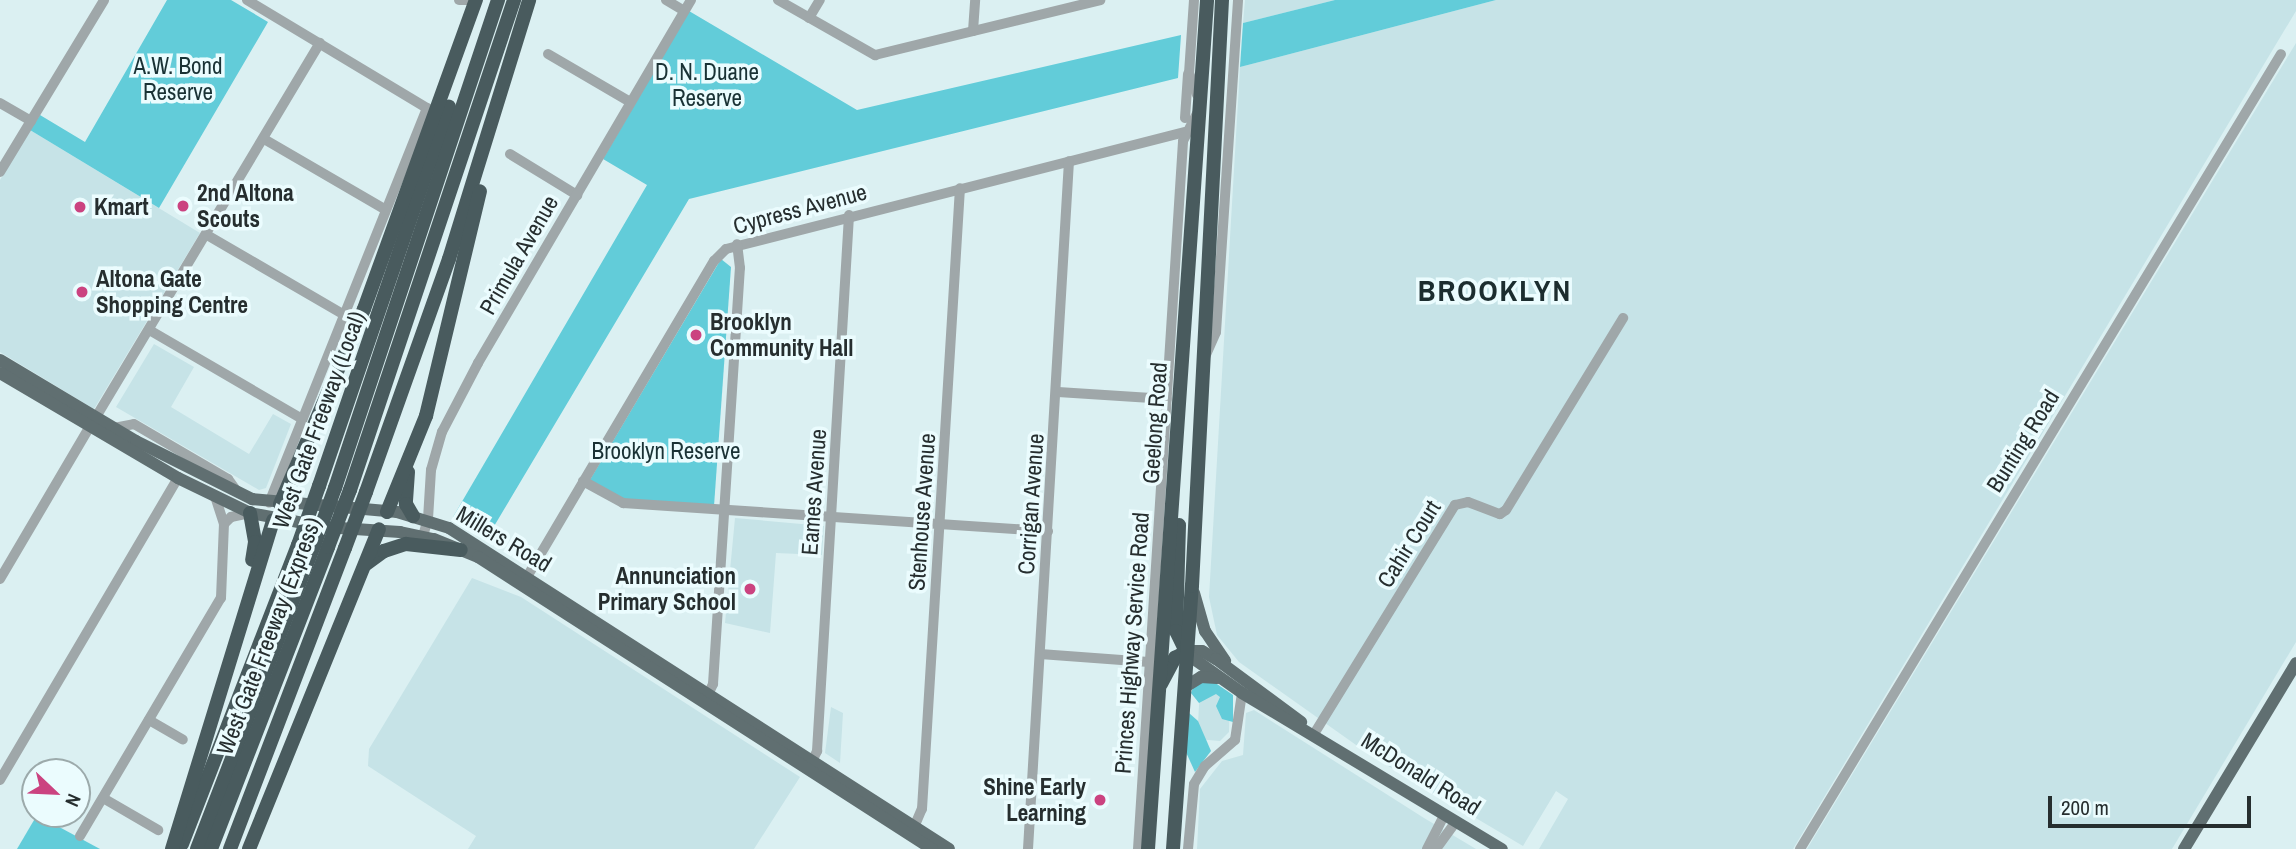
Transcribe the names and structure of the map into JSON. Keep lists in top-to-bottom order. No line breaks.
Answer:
{"streets":{"highway":["West Gate Freeway (Local)","Geelong Road","West Gate Freeway (Express)"],"main road":["Millers Road","McDonald Road"],"street":["Cypress Avenue","Primula Avenue","Bunting Road","Eames Avenue","Corrigan Avenue","Stenhouse Avenue","Cahir Court","Princes Highway Service Road"]},"crossings":[["Cypress Avenue","Eames Avenue"],["Cypress Avenue","Corrigan Avenue"],["Cypress Avenue","Stenhouse Avenue"],["Cypress Avenue","Millers Road"],["Cypress Avenue","Princes Highway Service Road"],["Primula Avenue","Millers Road"],["Geelong Road","Princes Highway Service Road"],["Geelong Road","McDonald Road"],["Eames Avenue","Millers Road"],["Stenhouse Avenue","Millers Road"],["Cahir Court","McDonald Road"]],"districts":["BROOKLYN"],"parks":["A.W. Bond Reserve","D. N. Duane Reserve","Brooklyn Reserve"],"places":["2nd Altona Scouts","Kmart","Altona Gate Shopping Centre","Brooklyn Community Hall","Annunciation Primary School","Shine Early Learning"],"scale_bar":"200 m","north":"bottom right"}
